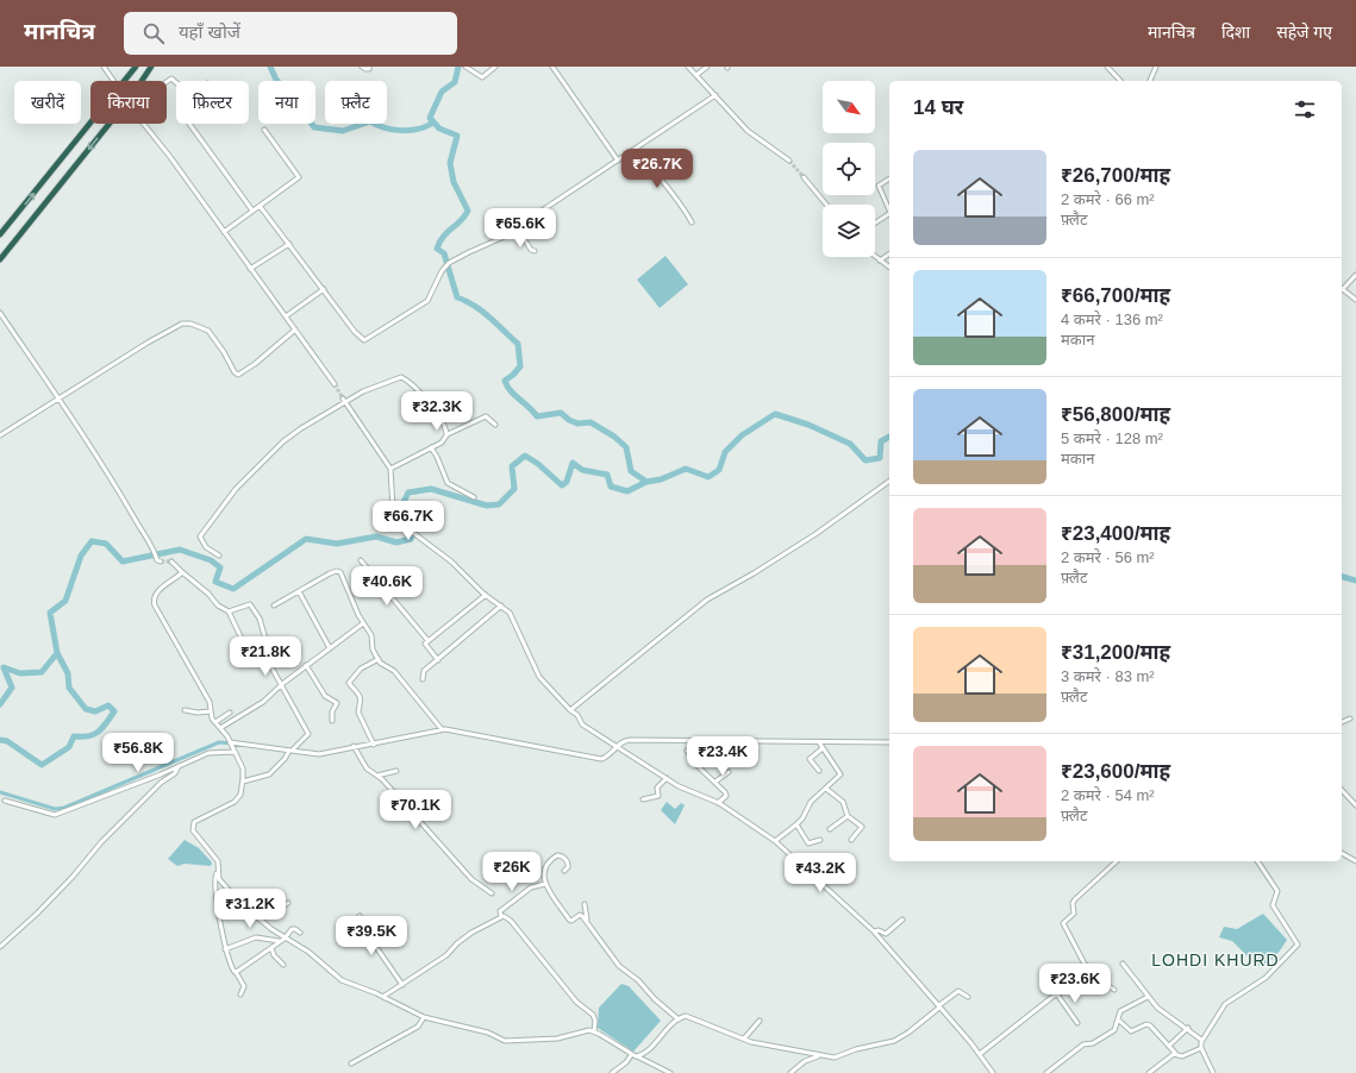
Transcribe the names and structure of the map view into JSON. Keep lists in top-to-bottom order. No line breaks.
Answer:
{"districts":["LOHDI KHURD"],"north":"bottom right","page":{"header":"मानचित्र","search":"यहाँ खोजें","nav":["मानचित्र","दिशा","सहेजे गए"],"chip":["खरीदें","किराया","फ़िल्टर","नया","फ़्लैट"],"heading":"14 घर","list":[{"name":"₹26,700/माह","note":"2 कमरे · 66 m² · फ़्लैट"},{"name":"₹66,700/माह","note":"4 कमरे · 136 m² · मकान"},{"name":"₹56,800/माह","note":"5 कमरे · 128 m² · मकान"},{"name":"₹23,400/माह","note":"2 कमरे · 56 m² · फ़्लैट"},{"name":"₹31,200/माह","note":"3 कमरे · 83 m² · फ़्लैट"},{"name":"₹23,600/माह","note":"2 कमरे · 54 m² · फ़्लैट"}],"price":["₹26.7K","₹65.6K","₹32.3K","₹66.7K","₹40.6K","₹21.8K","₹56.8K","₹23.4K","₹70.1K","₹26K","₹43.2K","₹31.2K","₹39.5K","₹23.6K"]}}
